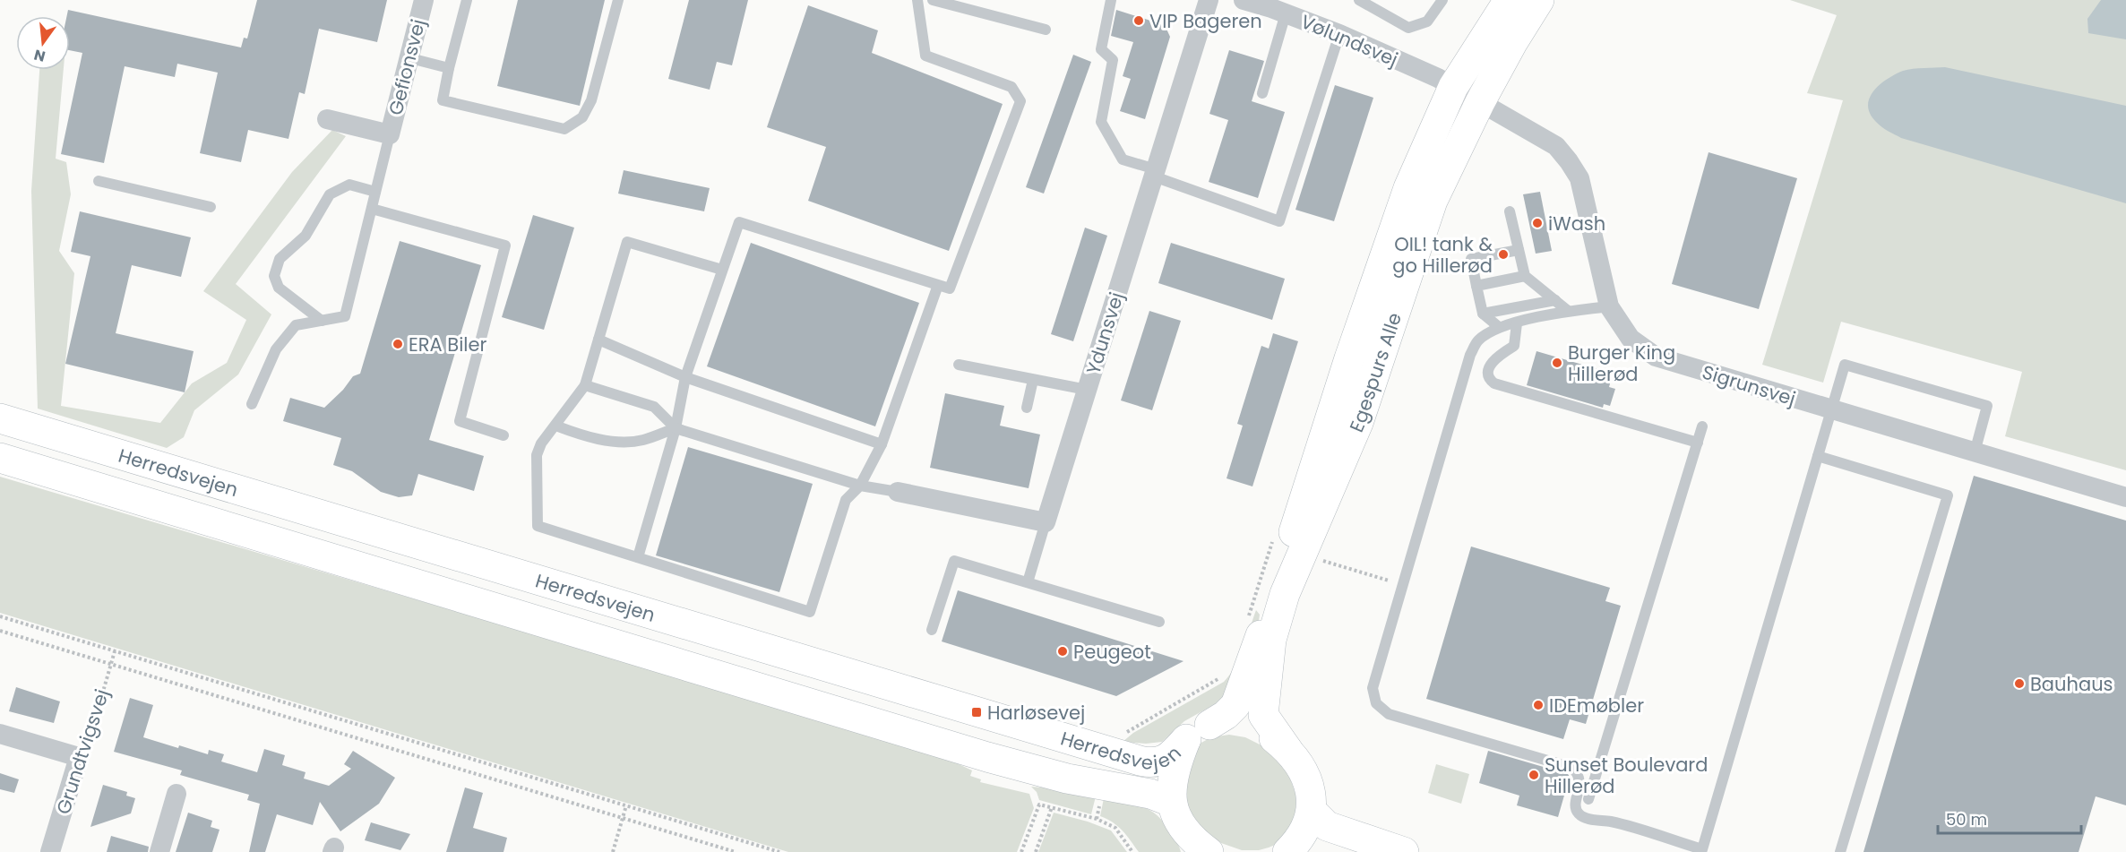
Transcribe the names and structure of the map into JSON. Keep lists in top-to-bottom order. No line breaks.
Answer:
{"streets":{"street":["Vølundsvej","Gefionsvej","Ydunsvej","Egespurs Alle","Sigrunsvej","Herredsvejen","Grundtvigsvej"]},"crossings":[["Vølundsvej","Egespurs Alle"],["Vølundsvej","Sigrunsvej"],["Egespurs Alle","Sigrunsvej"],["Egespurs Alle","Herredsvejen"]],"places":{"other":["VIP Bageren","iWash","OIL! tank & go Hillerød","ERA Biler","Burger King Hillerød","Peugeot","Bauhaus","IDEmøbler","Sunset Boulevard Hillerød"],"transit":["Harløsevej"]},"scale_bar":"50 m","north":"bottom"}
